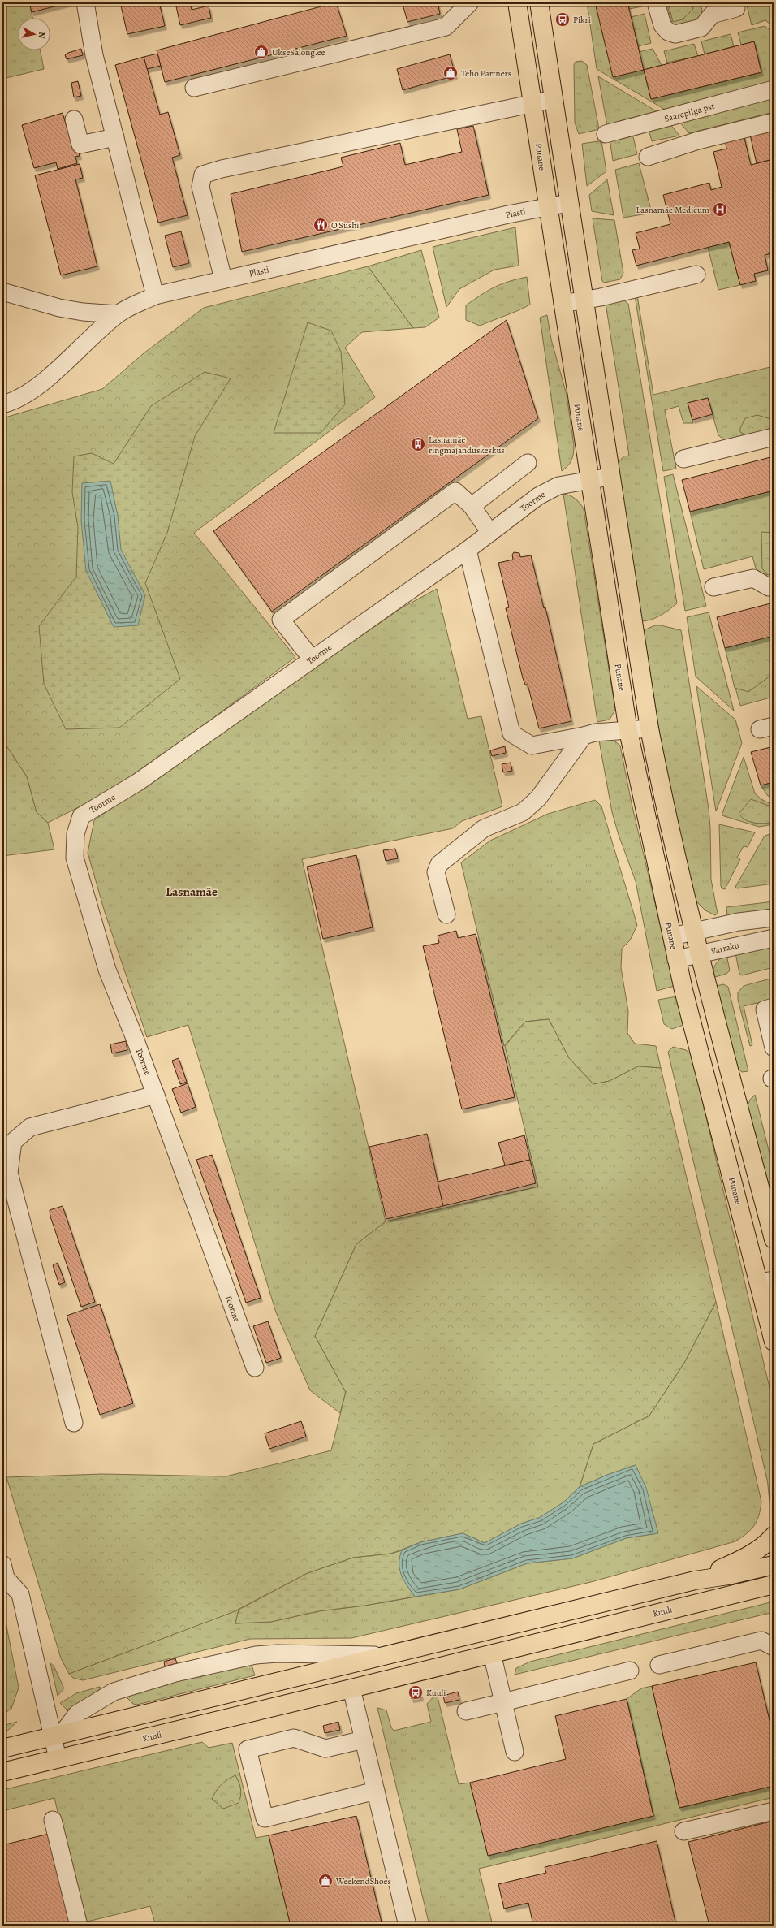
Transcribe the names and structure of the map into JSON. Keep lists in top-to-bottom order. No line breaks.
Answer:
{"streets":{"main road":["Punane","Kuuli"],"street":["Saarepiiga pst","Plasti","Toorme","Varraku"]},"crossings":[["Punane","Plasti"],["Punane","Toorme"],["Punane","Varraku"]],"districts":["Lasnamäe"],"places":{"bus stop":["Pikri","Kuuli"],"shop":["UkseSalong.ee","Teho Partners","WeekendShoes"],"hospital":["Lasnamäe Medicum"],"restaurant":["O'Sushi"],"building":["Lasnamäe ringmajanduskeskus"]},"north":"right"}
